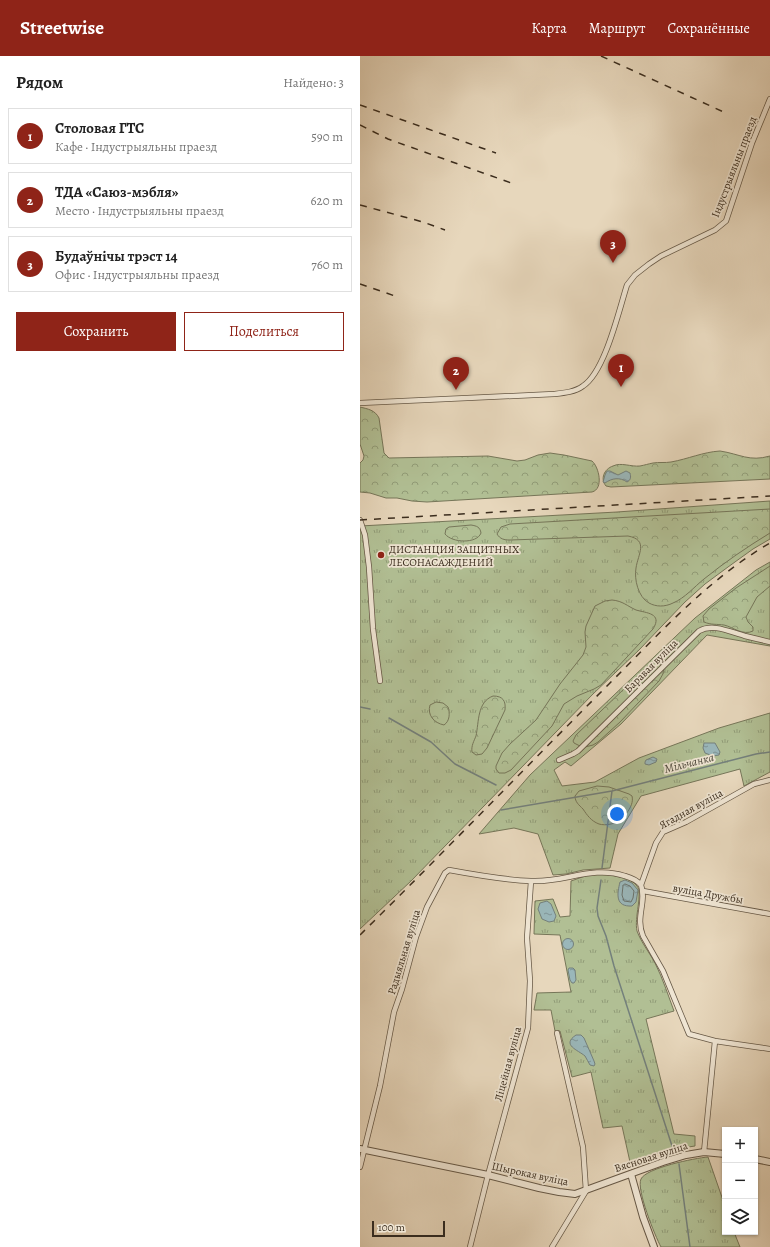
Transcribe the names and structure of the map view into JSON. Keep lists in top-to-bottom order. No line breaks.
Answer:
{"streets":{"street":["Індустрыяльны праезд","Баравая вуліца","Ягадная вуліца","вуліца Дружбы","Радыяльная вуліца","Ліцейная вуліца","Вясновая вуліца","Шырокая вуліца"]},"crossings":[["Ягадная вуліца","Радыяльная вуліца"],["Радыяльная вуліца","Ліцейная вуліца"],["Радыяльная вуліца","Шырокая вуліца"],["Ліцейная вуліца","Шырокая вуліца"],["Вясновая вуліца","Шырокая вуліца"]],"water":["Мільчанка"],"places":["ДИСТАНЦИЯ ЗАЩИТНЫХ ЛЕСОНАСАЖДЕНИЙ"],"scale_bar":"100 m","page":{"header":"Streetwise","nav":["Карта","Маршрут","Сохранённые"],"heading":["Рядом","Найдено: 3"],"list":[{"mark":"1","name":"Столовая ГТС","note":"Кафе · Індустрыяльны праезд","value":"590 m"},{"mark":"2","name":"ТДА «Саюз-мэбля»","note":"Место · Індустрыяльны праезд","value":"620 m"},{"mark":"3","name":"Будаўнічы трэст 14","note":"Офис · Індустрыяльны праезд","value":"760 m"}],"pins":["3","1","2"],"buttons":["Сохранить","Поделиться"],"map_buttons":["+","−"],"scale":"100 m"}}
